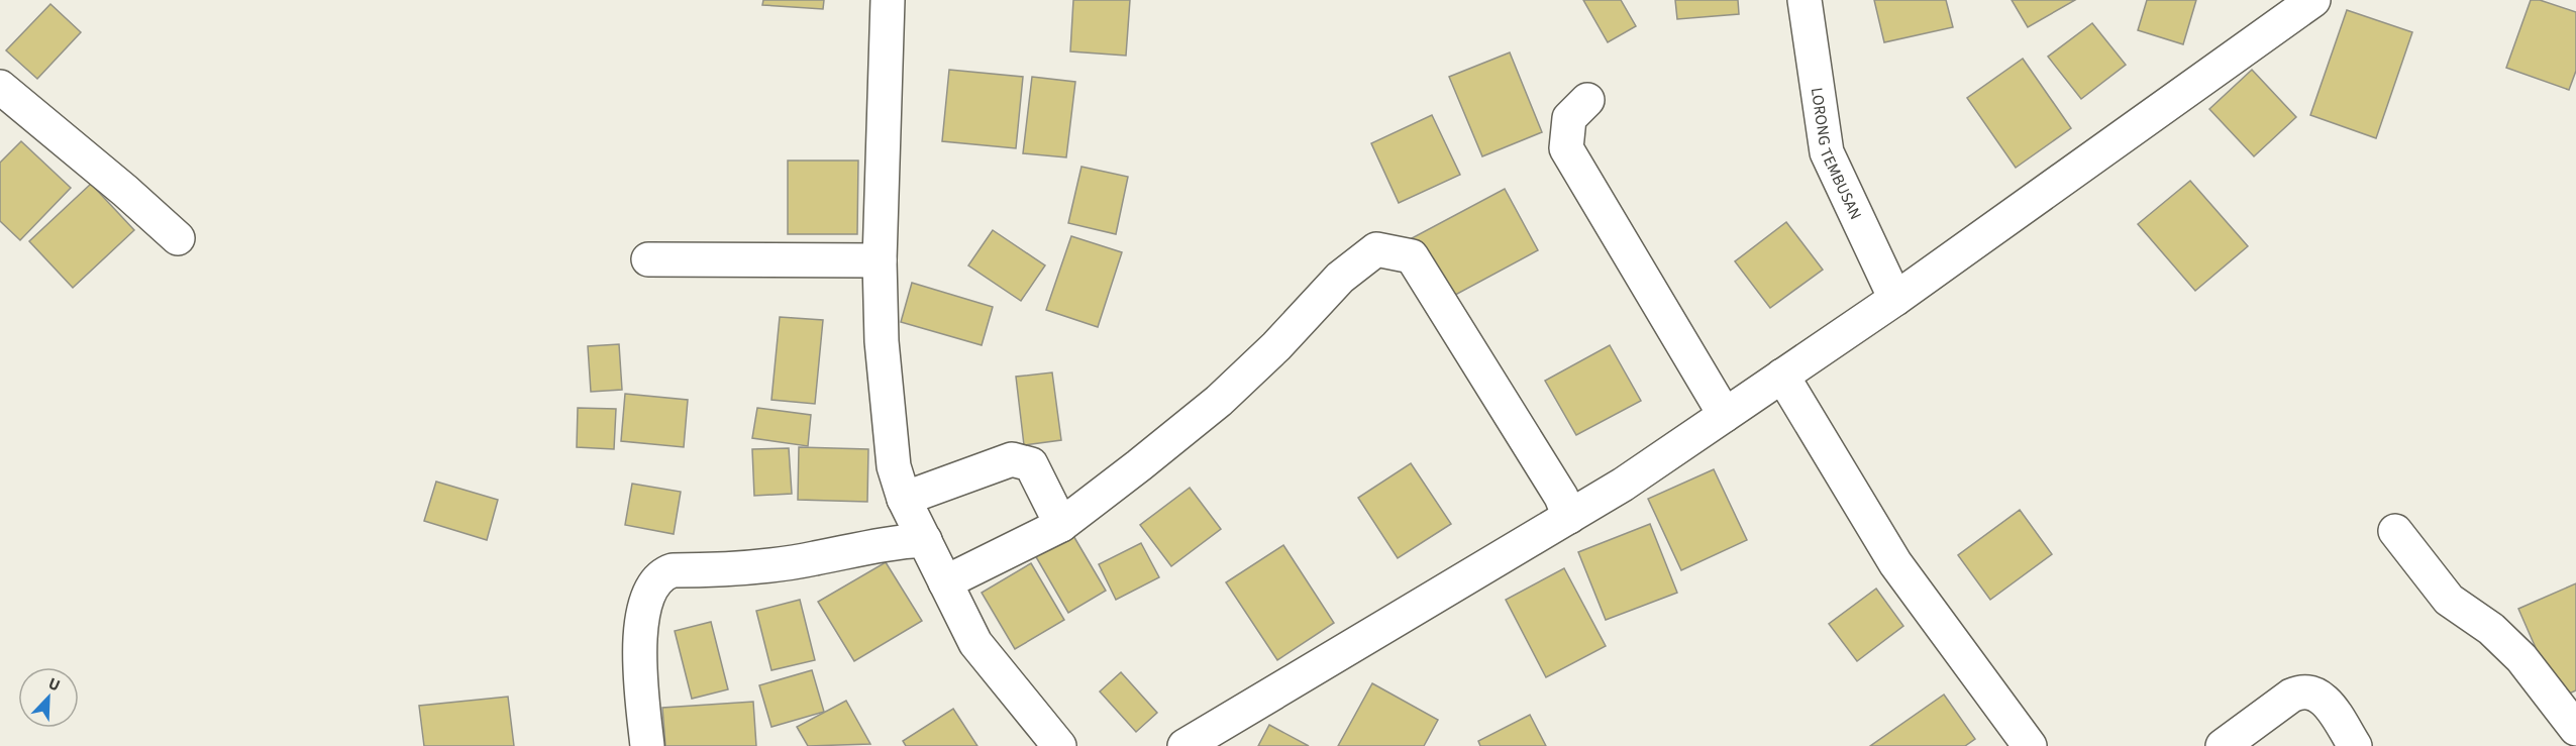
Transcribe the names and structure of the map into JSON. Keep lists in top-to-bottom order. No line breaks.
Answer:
{"streets":{"street":["LORONG TEMBUSAN"]},"north":"top right"}
